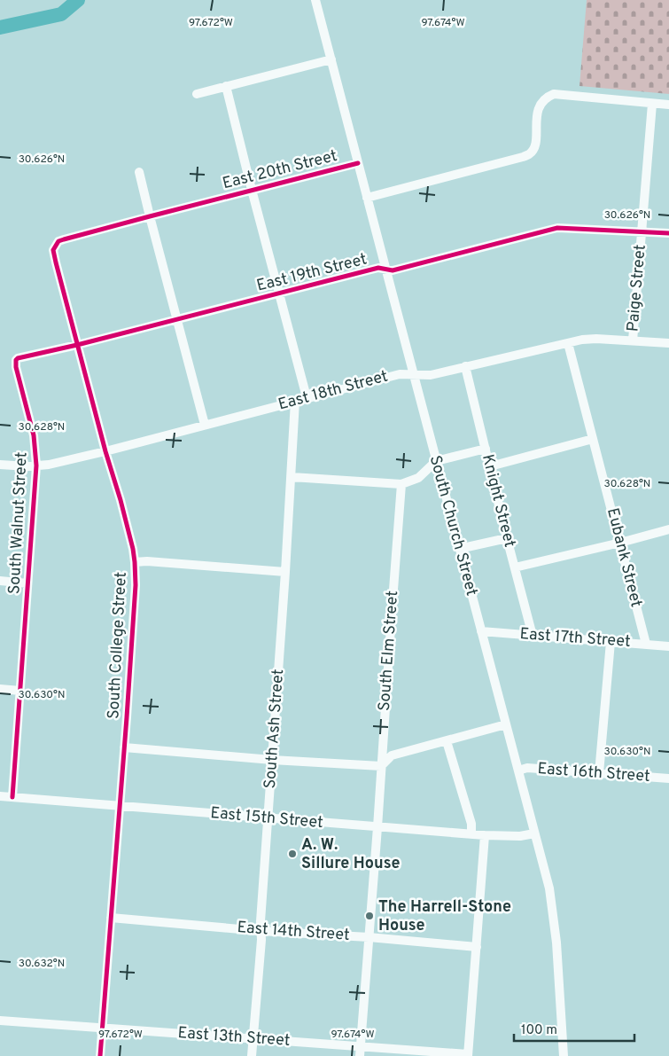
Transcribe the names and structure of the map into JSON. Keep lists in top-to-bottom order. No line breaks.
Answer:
{"streets":{"street":["East 20th Street","East 19th Street","Paige Street","East 18th Street","Knight Street","South Walnut Street","South Church Street","Eubank Street","East 17th Street","South College Street","South Elm Street","South Ash Street","East 16th Street","East 15th Street","East 14th Street","East 13th Street"]},"crossings":[["East 20th Street","South Church Street"],["East 20th Street","South College Street"],["East 19th Street","Paige Street"],["East 19th Street","South Walnut Street"],["East 19th Street","South Church Street"],["East 19th Street","South College Street"],["Paige Street","East 18th Street"],["East 18th Street","Knight Street"],["East 18th Street","South Walnut Street"],["East 18th Street","South Church Street"],["East 18th Street","Eubank Street"],["East 18th Street","South College Street"],["East 18th Street","South Ash Street"],["Knight Street","East 17th Street"],["South Walnut Street","East 15th Street"],["South Church Street","East 17th Street"],["South Church Street","East 16th Street"],["South Church Street","East 15th Street"],["Eubank Street","East 17th Street"],["South College Street","East 15th Street"],["South College Street","East 14th Street"],["South College Street","East 13th Street"],["South Elm Street","East 15th Street"],["South Elm Street","East 14th Street"],["South Elm Street","East 13th Street"],["South Ash Street","East 15th Street"],["South Ash Street","East 14th Street"],["South Ash Street","East 13th Street"]],"places":["A. W. Sillure House","The Harrell-Stone House"],"scale_bar":"100 m","coordinates":["97.672°W","97.674°W","30.626°N","30.628°N","30.630°N","30.632°N"]}
